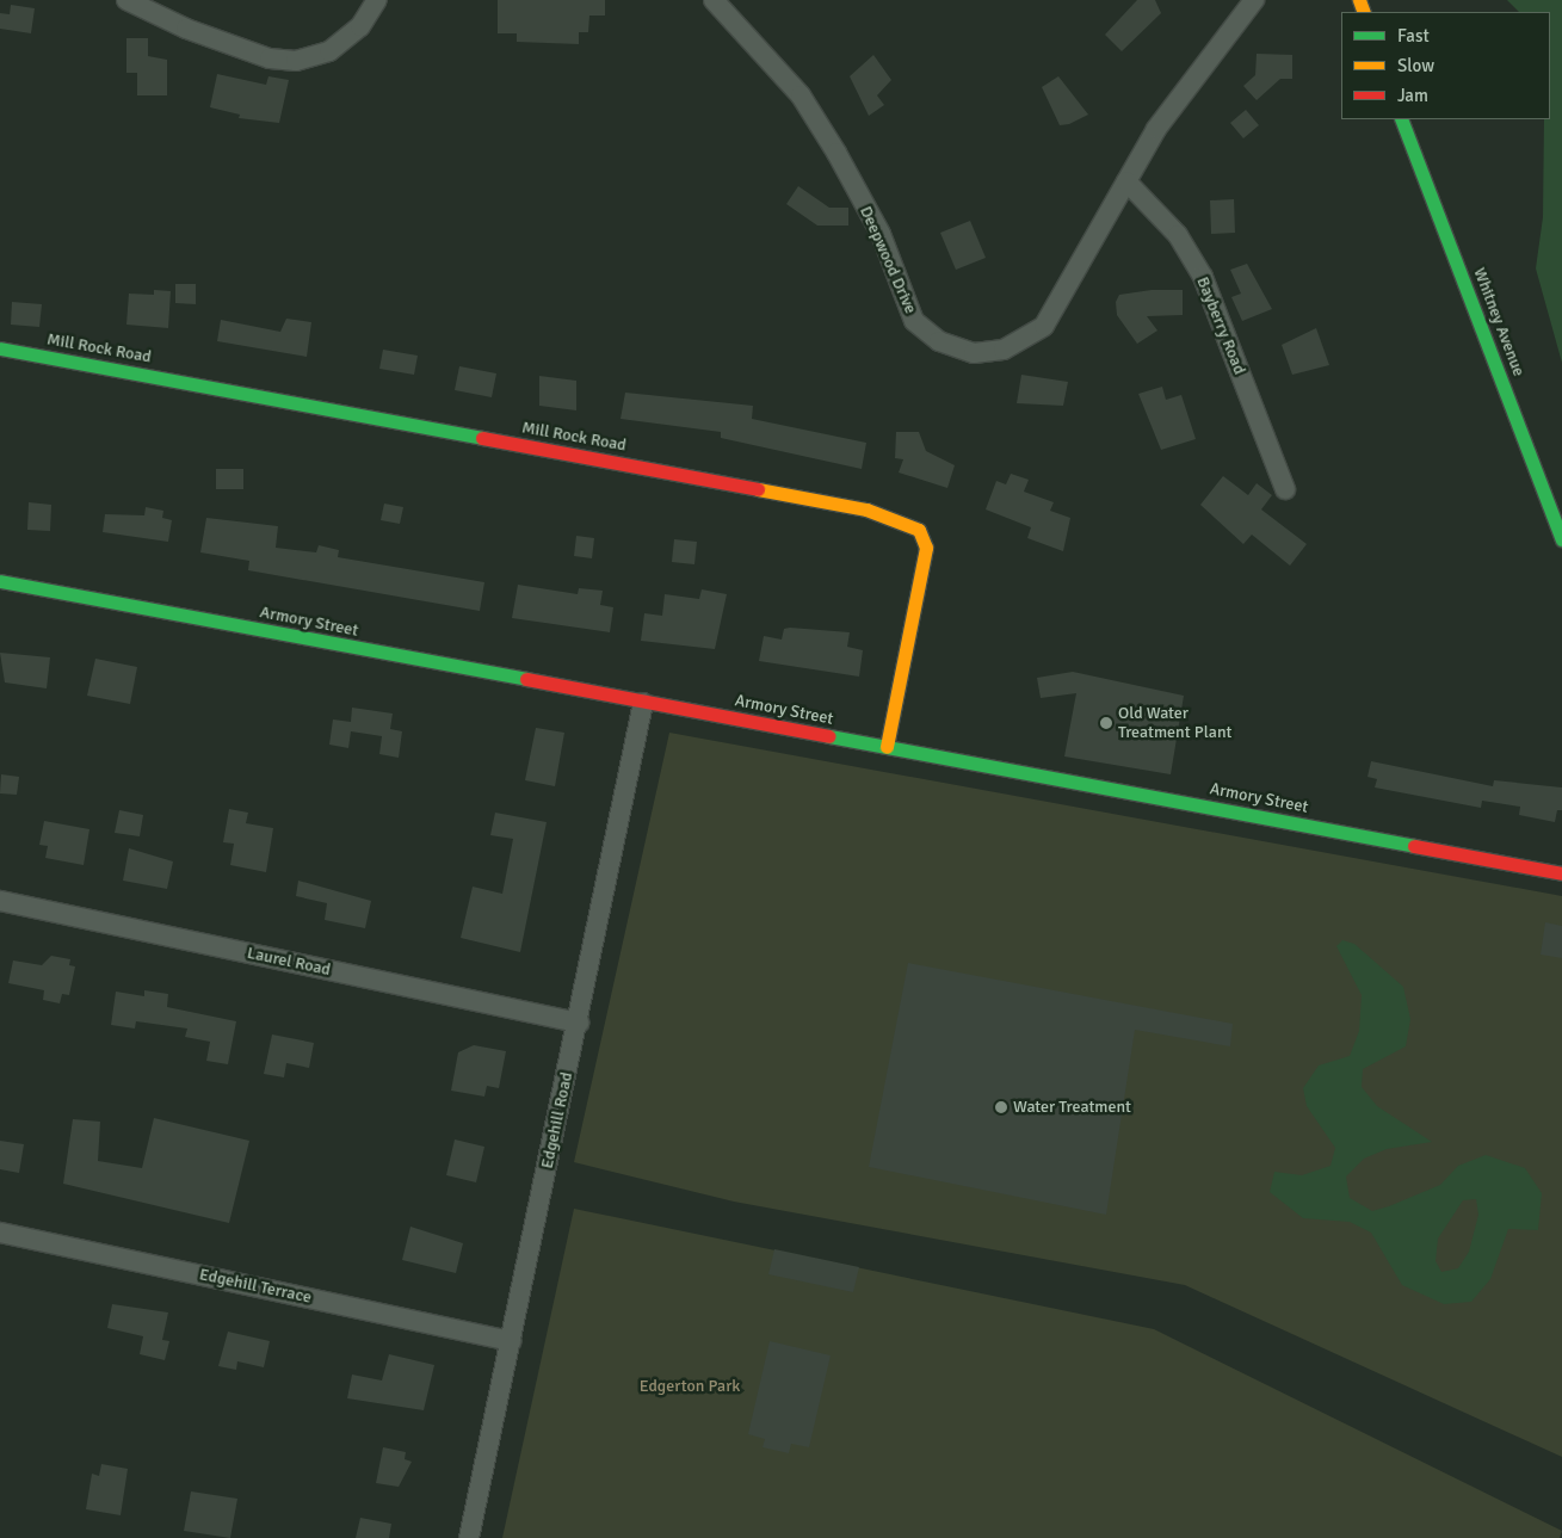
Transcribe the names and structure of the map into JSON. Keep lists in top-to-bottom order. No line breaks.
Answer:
{"streets":{"main road":["Whitney Avenue","Mill Rock Road","Armory Street"],"street":["Deepwood Drive","Bayberry Road","Laurel Road","Edgehill Road","Edgehill Terrace"]},"crossings":[["Deepwood Drive","Bayberry Road"],["Mill Rock Road","Armory Street"],["Armory Street","Edgehill Road"],["Laurel Road","Edgehill Road"],["Edgehill Road","Edgehill Terrace"]],"parks":["Edgerton Park"],"places":["Old Water Treatment Plant","Water Treatment"],"legend":["Fast","Slow","Jam"]}
